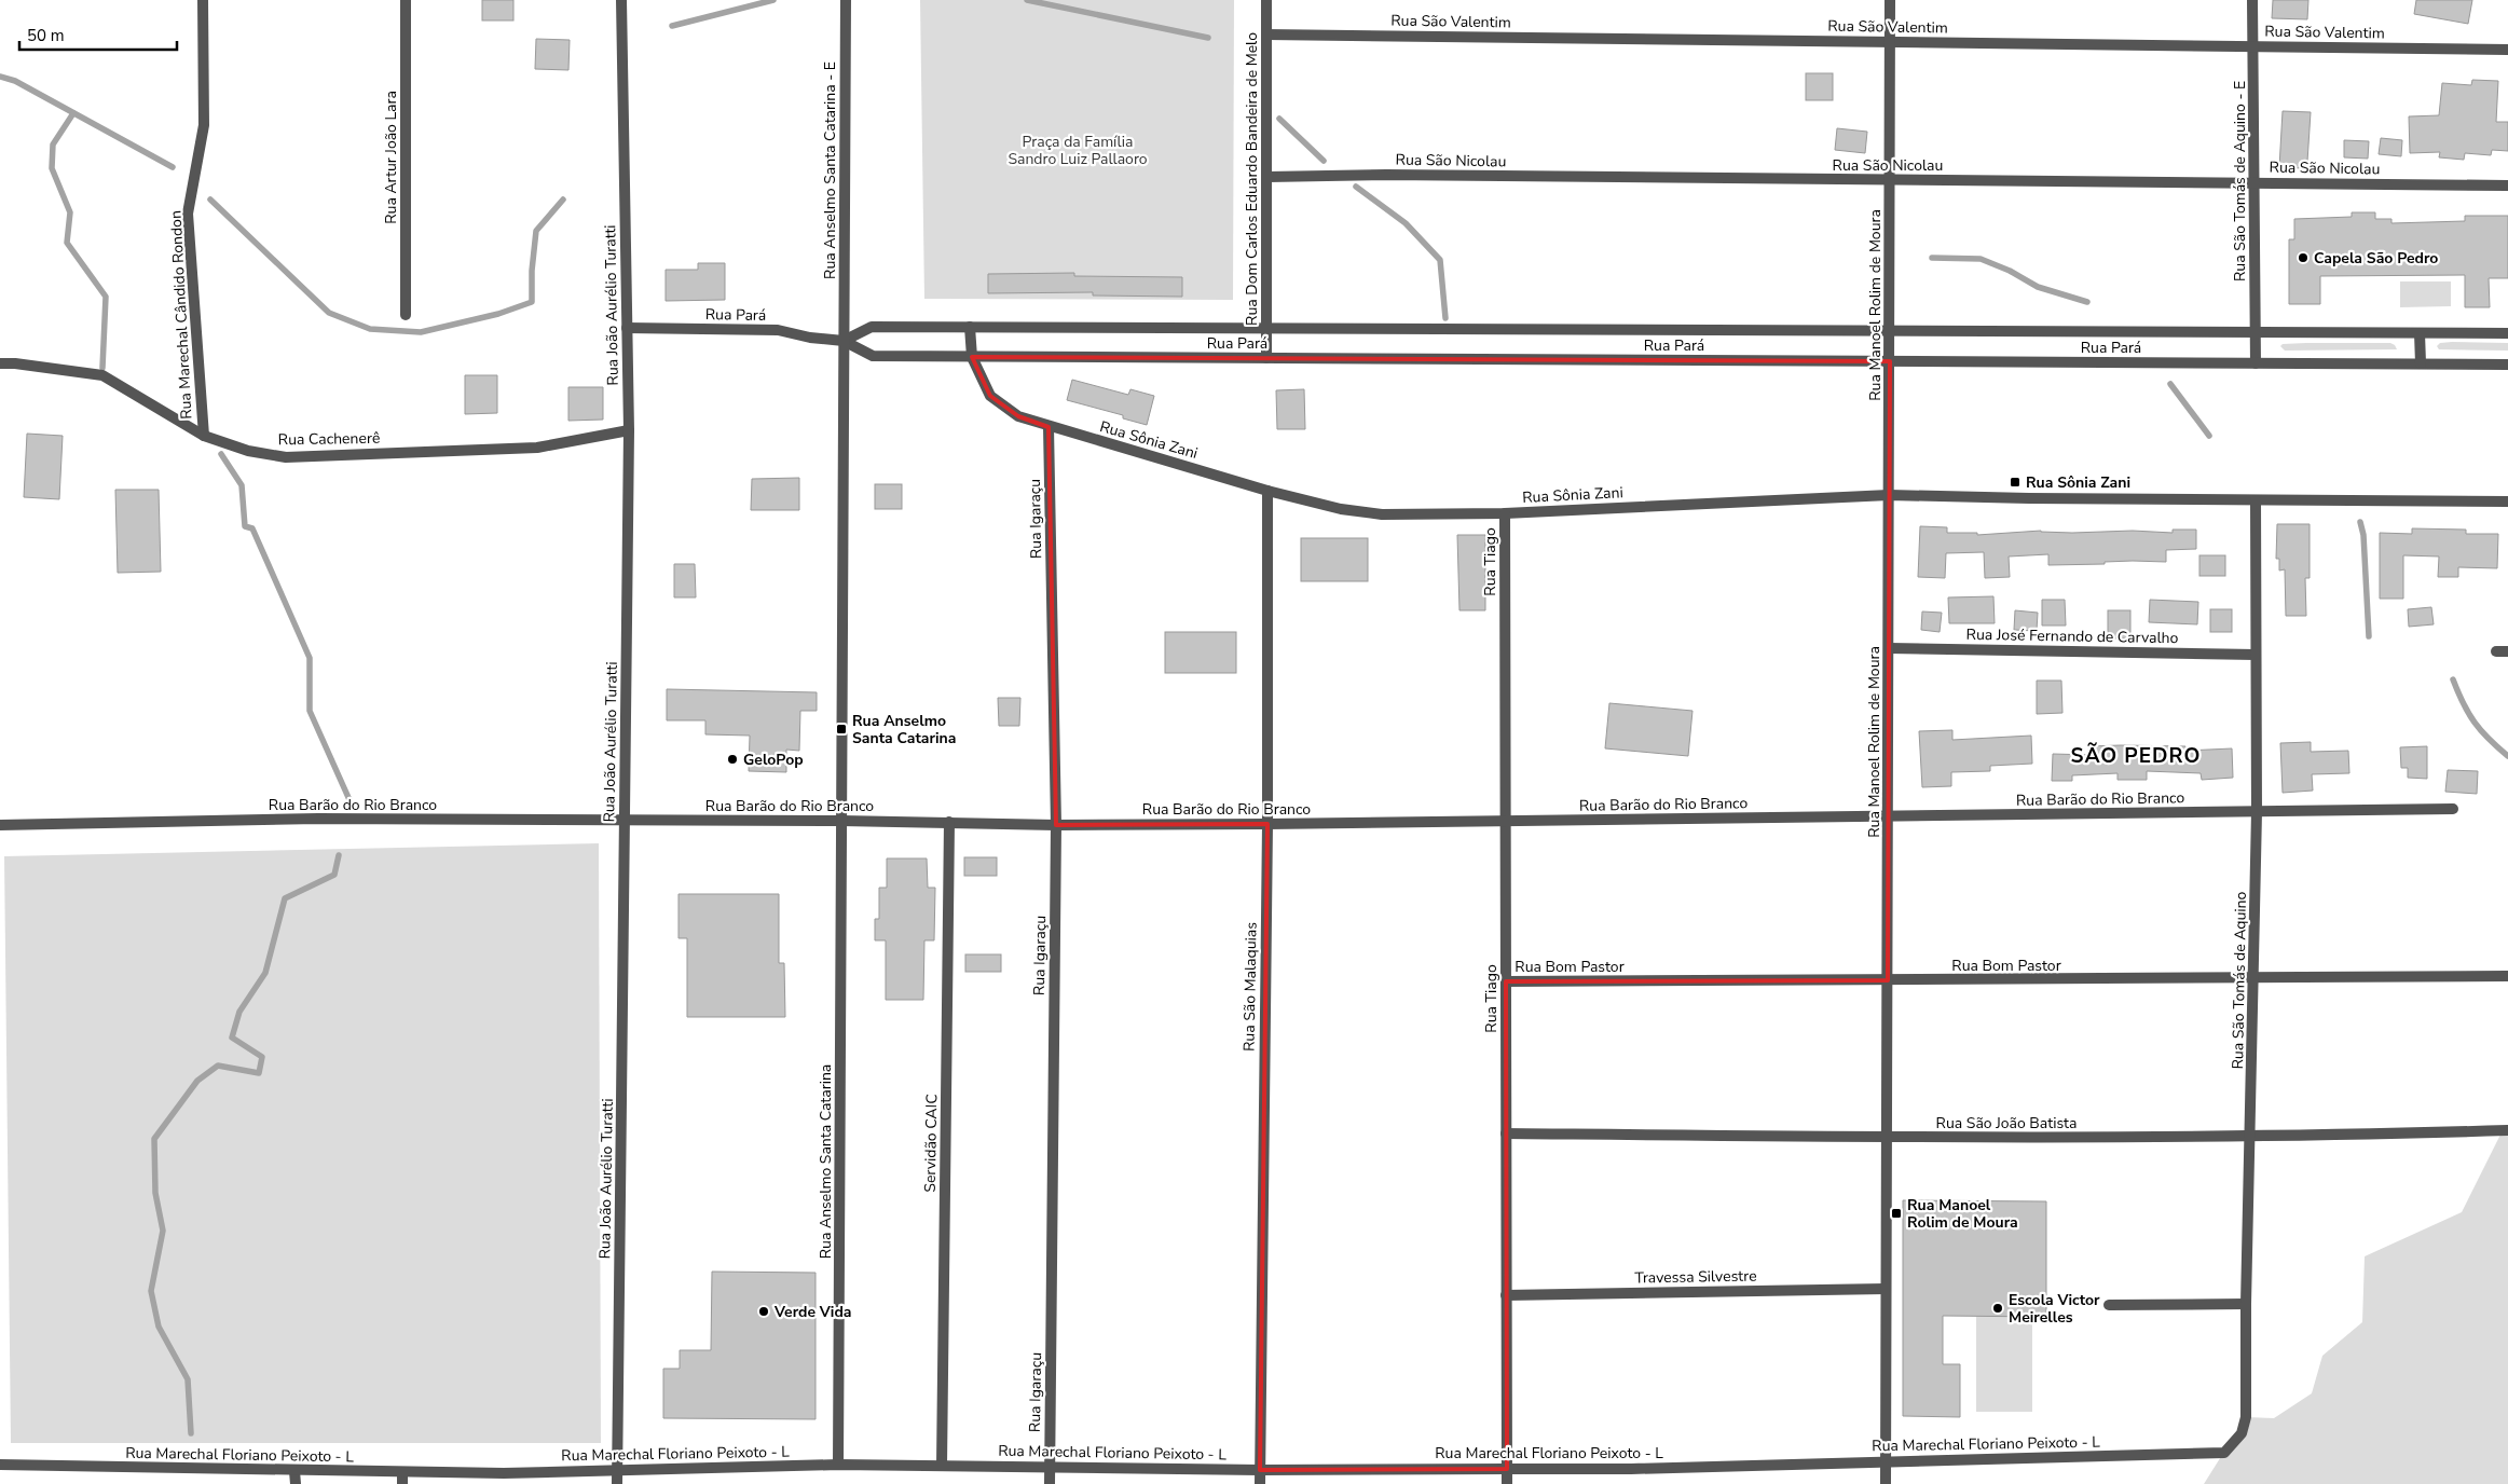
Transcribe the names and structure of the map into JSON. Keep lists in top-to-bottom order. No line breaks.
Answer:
{"streets":{"street":["Rua São Valentim","Rua Artur João Lara","Rua São Nicolau","Rua Anselmo Santa Catarina - E","Rua Dom Carlos Eduardo Bandeira de Melo","Rua São Tomás de Aquino - E","Rua João Aurélio Turatti","Rua Manoel Rolim de Moura","Rua Marechal Cândido Rondon","Rua Pará","Rua Cachenerê","Rua Sônia Zani","Rua Igaraçu","Rua Tiago","Rua José Fernando de Carvalho","Rua Barão do Rio Branco","Rua Bom Pastor","Rua São Tomás de Aquino","Rua São Malaquias","Rua São João Batista","Servidão CAIC","Rua Anselmo Santa Catarina","Travessa Silvestre","Rua Marechal Floriano Peixoto - L"]},"crossings":[["Rua São Valentim","Rua Dom Carlos Eduardo Bandeira de Melo"],["Rua São Valentim","Rua São Tomás de Aquino - E"],["Rua São Valentim","Rua Manoel Rolim de Moura"],["Rua São Nicolau","Rua Dom Carlos Eduardo Bandeira de Melo"],["Rua São Nicolau","Rua São Tomás de Aquino - E"],["Rua São Nicolau","Rua Manoel Rolim de Moura"],["Rua Anselmo Santa Catarina - E","Rua Pará"],["Rua Anselmo Santa Catarina - E","Rua Anselmo Santa Catarina"],["Rua Dom Carlos Eduardo Bandeira de Melo","Rua Pará"],["Rua São Tomás de Aquino - E","Rua Pará"],["Rua João Aurélio Turatti","Rua Pará"],["Rua João Aurélio Turatti","Rua Cachenerê"],["Rua João Aurélio Turatti","Rua Barão do Rio Branco"],["Rua João Aurélio Turatti","Rua Marechal Floriano Peixoto - L"],["Rua Manoel Rolim de Moura","Rua Pará"],["Rua Manoel Rolim de Moura","Rua Sônia Zani"],["Rua Manoel Rolim de Moura","Rua José Fernando de Carvalho"],["Rua Manoel Rolim de Moura","Rua Barão do Rio Branco"],["Rua Manoel Rolim de Moura","Rua Bom Pastor"],["Rua Manoel Rolim de Moura","Rua São João Batista"],["Rua Manoel Rolim de Moura","Travessa Silvestre"],["Rua Manoel Rolim de Moura","Rua Marechal Floriano Peixoto - L"],["Rua Marechal Cândido Rondon","Rua Cachenerê"],["Rua Pará","Rua Sônia Zani"],["Rua Pará","Rua Anselmo Santa Catarina"],["Rua Sônia Zani","Rua Igaraçu"],["Rua Sônia Zani","Rua Tiago"],["Rua Sônia Zani","Rua São Tomás de Aquino"],["Rua Sônia Zani","Rua São Malaquias"],["Rua Igaraçu","Rua Barão do Rio Branco"],["Rua Igaraçu","Rua Marechal Floriano Peixoto - L"],["Rua Tiago","Rua Barão do Rio Branco"],["Rua Tiago","Rua Bom Pastor"],["Rua Tiago","Rua São João Batista"],["Rua Tiago","Travessa Silvestre"],["Rua Tiago","Rua Marechal Floriano Peixoto - L"],["Rua José Fernando de Carvalho","Rua São Tomás de Aquino"],["Rua Barão do Rio Branco","Rua São Tomás de Aquino"],["Rua Barão do Rio Branco","Rua São Malaquias"],["Rua Barão do Rio Branco","Servidão CAIC"],["Rua Barão do Rio Branco","Rua Anselmo Santa Catarina"],["Rua Bom Pastor","Rua São Tomás de Aquino"],["Rua São Tomás de Aquino","Rua São João Batista"],["Rua São Tomás de Aquino","Rua Marechal Floriano Peixoto - L"],["Rua São Malaquias","Rua Marechal Floriano Peixoto - L"],["Servidão CAIC","Rua Marechal Floriano Peixoto - L"],["Rua Anselmo Santa Catarina","Rua Marechal Floriano Peixoto - L"]],"districts":["SÃO PEDRO"],"parks":["Praça da Família Sandro Luiz Pallaoro"],"places":{"other":["Capela São Pedro","GeloPop","Escola Victor Meirelles","Verde Vida"],"transit":["Rua Sônia Zani","Rua Anselmo Santa Catarina","Rua Manoel Rolim de Moura"]},"scale_bar":"50 m"}
